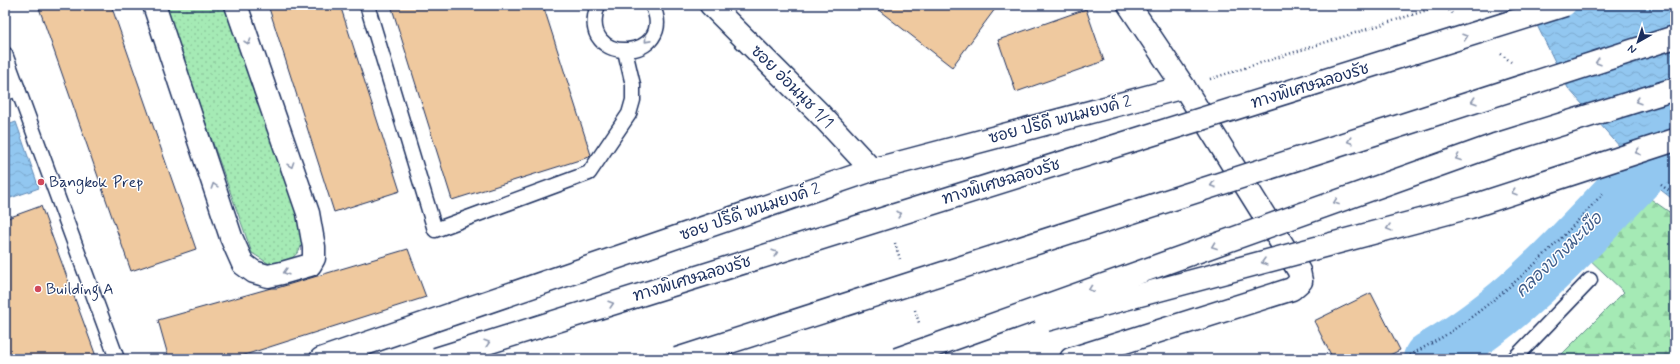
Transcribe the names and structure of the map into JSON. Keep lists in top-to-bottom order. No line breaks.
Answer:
{"streets":{"main road":["ทางพิเศษฉลองรัช","ซอย อ่อนนุช 1/1","ซอย ปรีดี พนมยงค์ 2"]},"crossings":[["ซอย อ่อนนุช 1/1","ซอย ปรีดี พนมยงค์ 2"]],"water":["คลองบางมะเขือ"],"places":["Bangkok Prep","Building A"],"north":"bottom left"}
